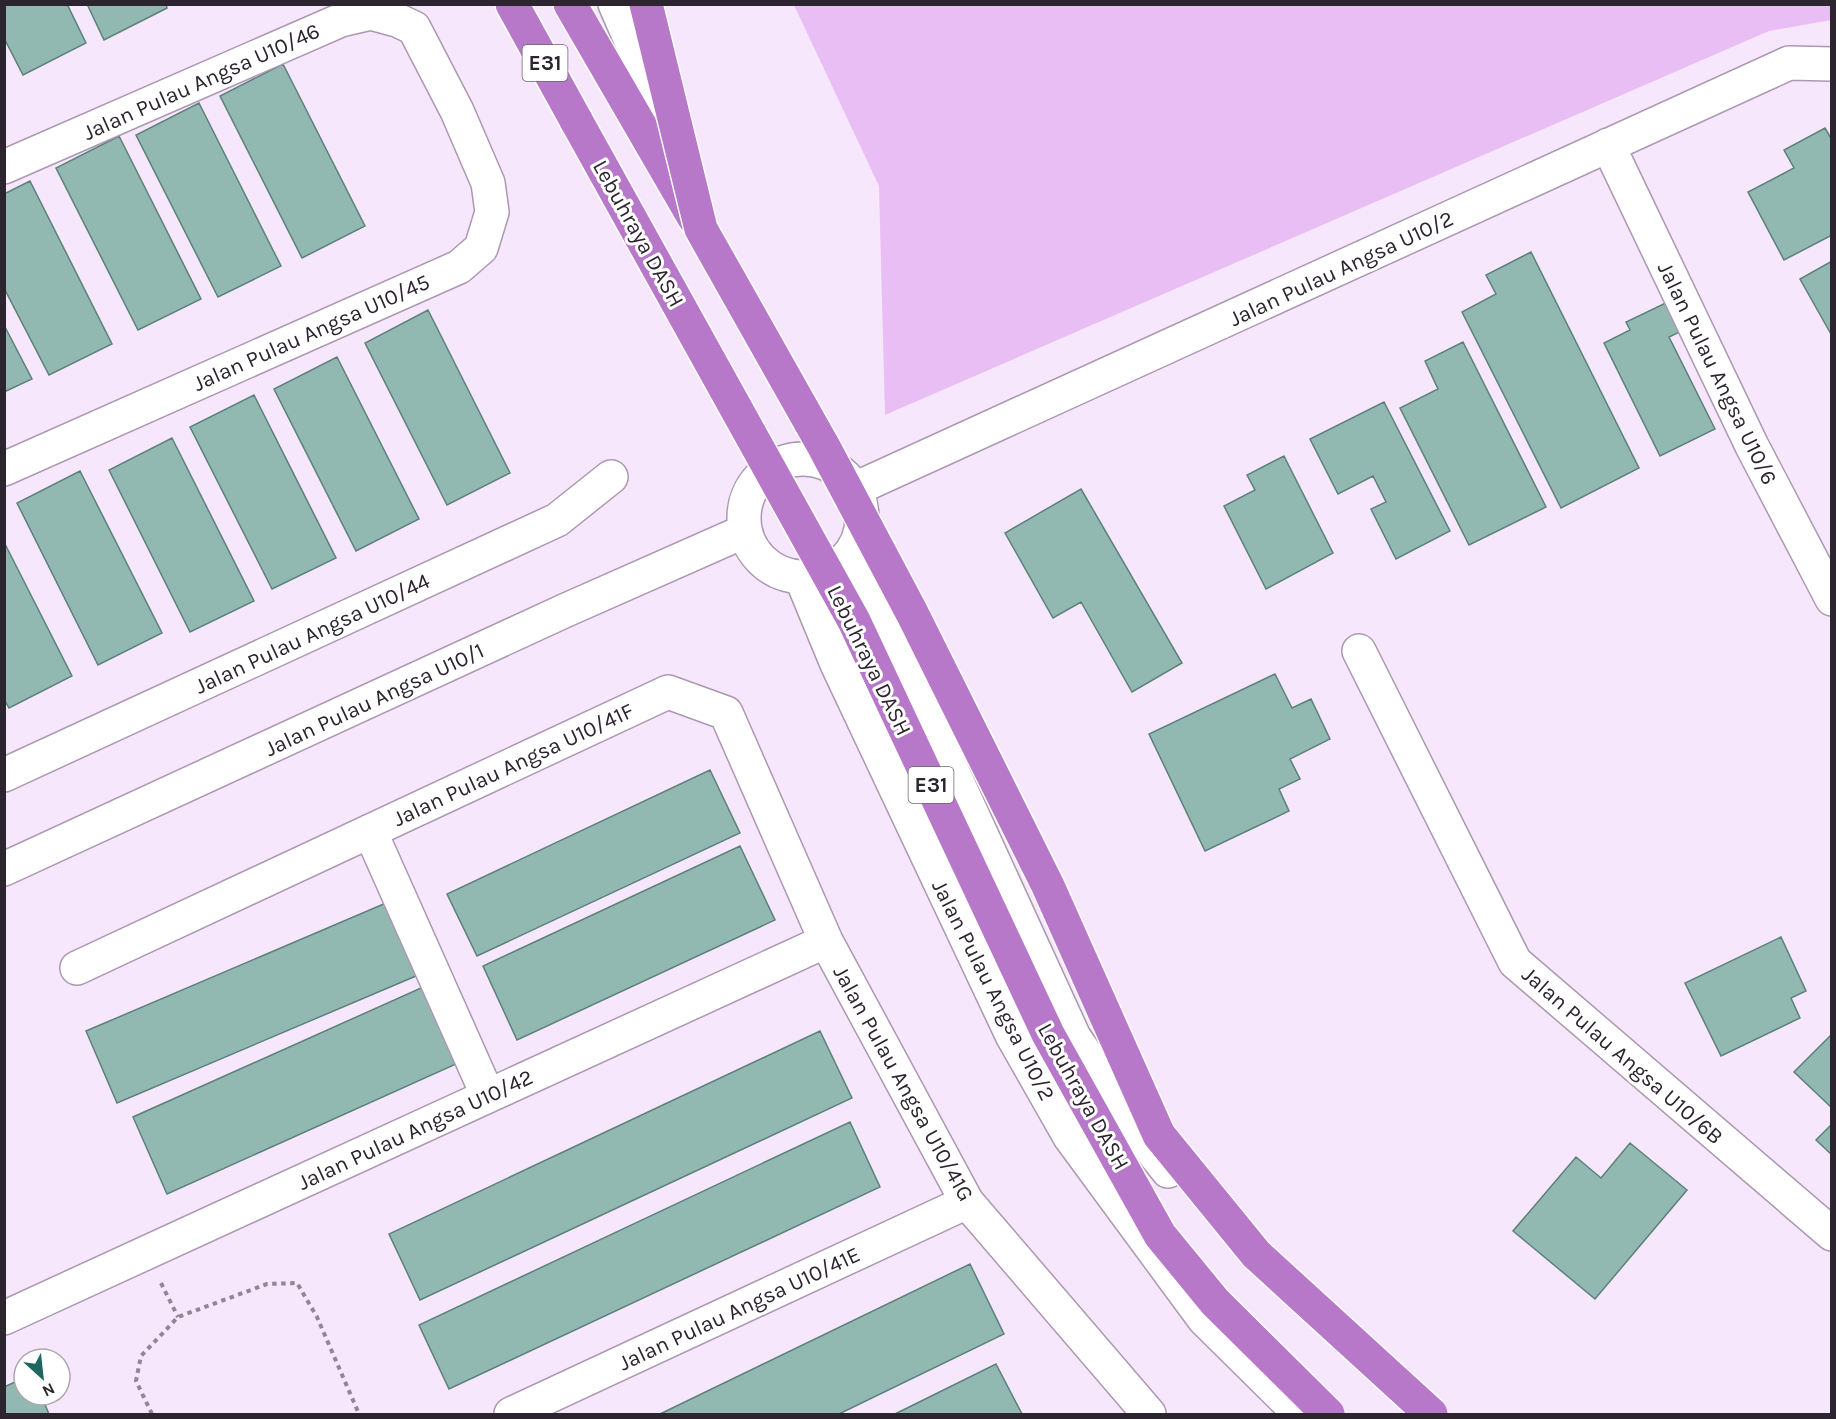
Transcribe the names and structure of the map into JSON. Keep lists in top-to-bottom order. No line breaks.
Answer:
{"streets":{"highway":["E31","Lebuhraya DASH"],"street":["Jalan Pulau Angsa U10/46","Jalan Pulau Angsa U10/2","Jalan Pulau Angsa U10/45","Jalan Pulau Angsa U10/6","Jalan Pulau Angsa U10/44","Jalan Pulau Angsa U10/1","Jalan Pulau Angsa U10/41F","Jalan Pulau Angsa U10/6B","Jalan Pulau Angsa U10/41G","Jalan Pulau Angsa U10/42","Jalan Pulau Angsa U10/41E"]},"crossings":[["Jalan Pulau Angsa U10/46","Jalan Pulau Angsa U10/45"],["Jalan Pulau Angsa U10/2","Jalan Pulau Angsa U10/6"],["Jalan Pulau Angsa U10/2","Jalan Pulau Angsa U10/1"],["Jalan Pulau Angsa U10/41F","Jalan Pulau Angsa U10/41G"],["Jalan Pulau Angsa U10/41F","Jalan Pulau Angsa U10/42"],["Jalan Pulau Angsa U10/41G","Jalan Pulau Angsa U10/42"],["Jalan Pulau Angsa U10/41G","Jalan Pulau Angsa U10/41E"]],"north":"bottom right"}
